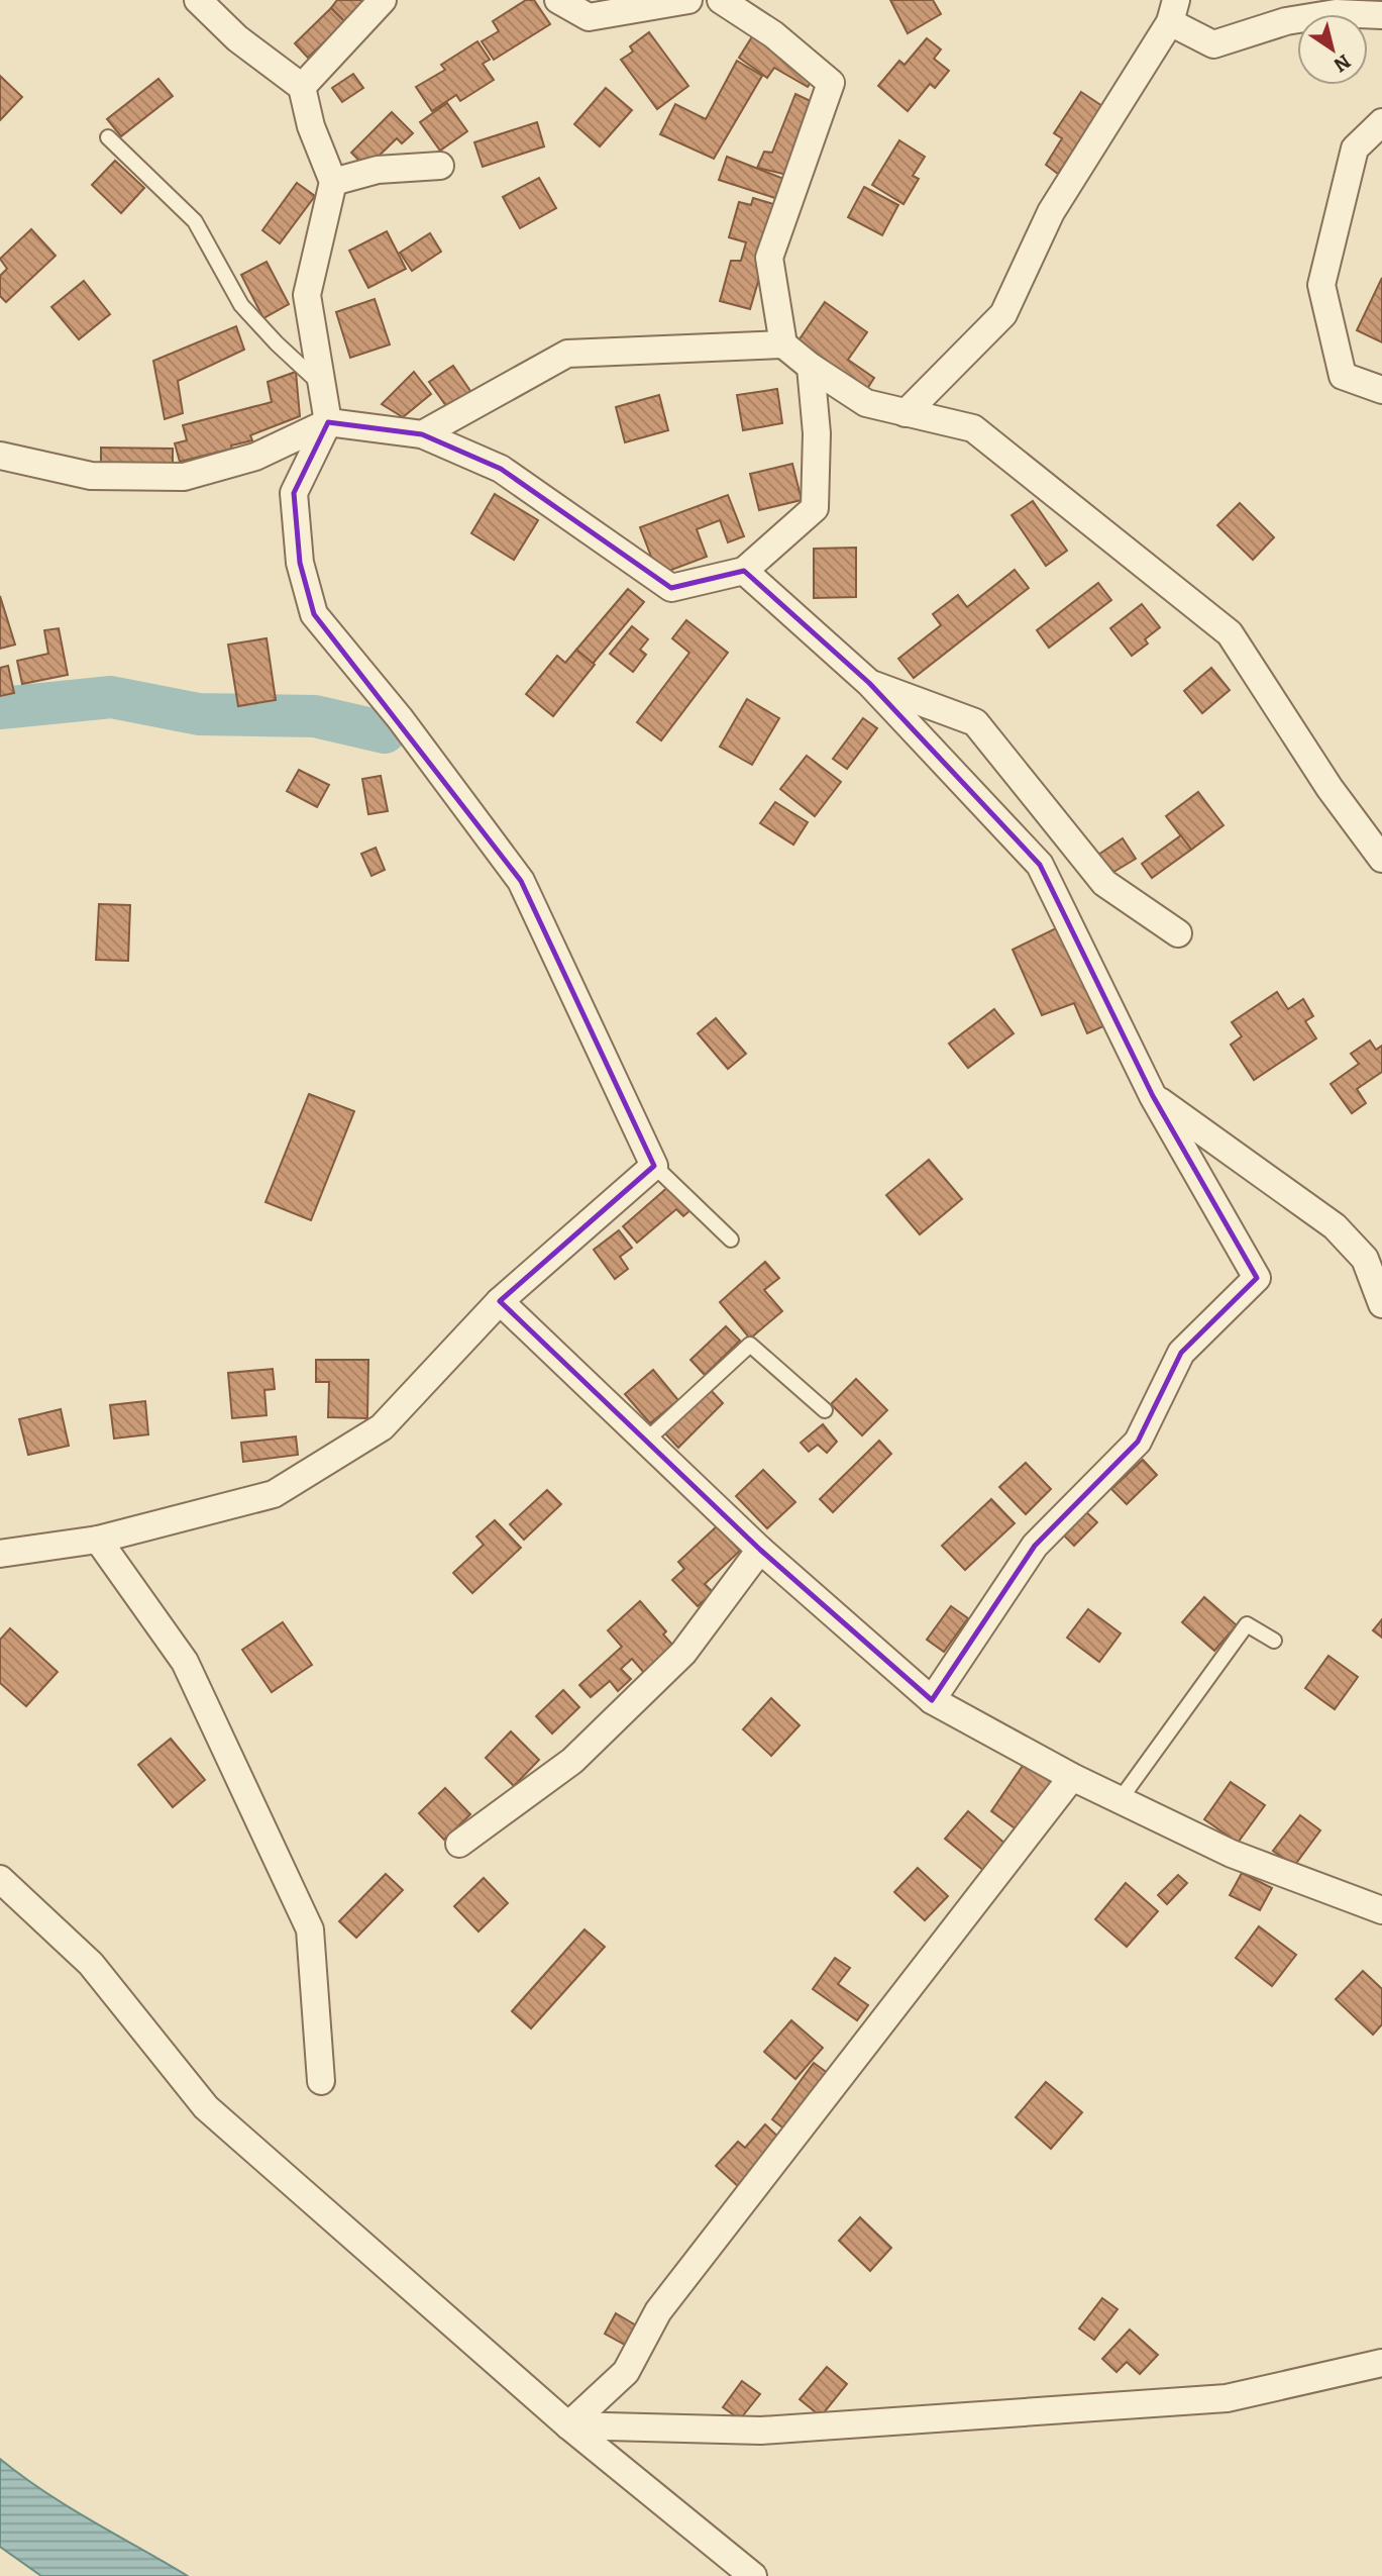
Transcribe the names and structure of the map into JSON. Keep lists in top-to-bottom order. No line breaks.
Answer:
{"north":"bottom right"}
